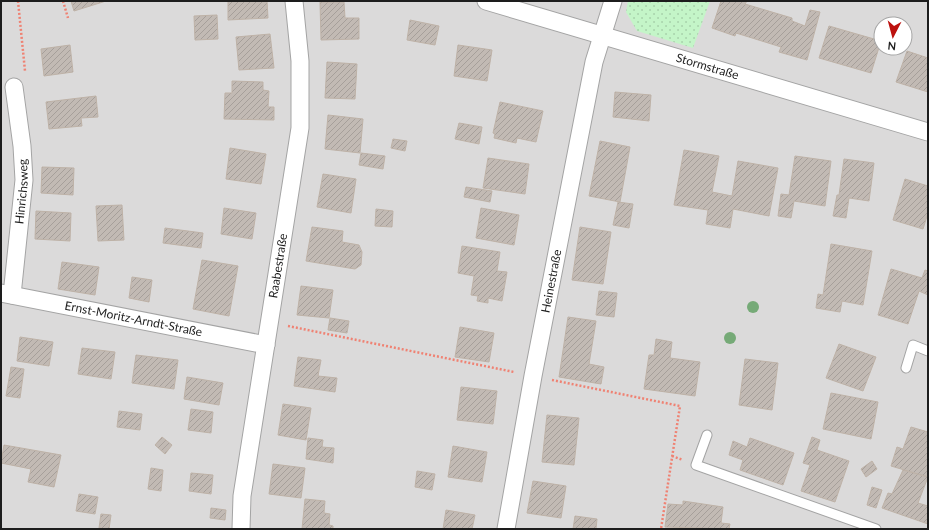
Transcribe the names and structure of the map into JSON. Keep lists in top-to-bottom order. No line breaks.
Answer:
{"streets":{"street":["Stormstraße","Hinrichsweg","Raabestraße","Heinestraße","Ernst-Moritz-Arndt-Straße"]},"crossings":[["Stormstraße","Heinestraße"],["Hinrichsweg","Ernst-Moritz-Arndt-Straße"],["Raabestraße","Ernst-Moritz-Arndt-Straße"]],"north":"bottom"}
